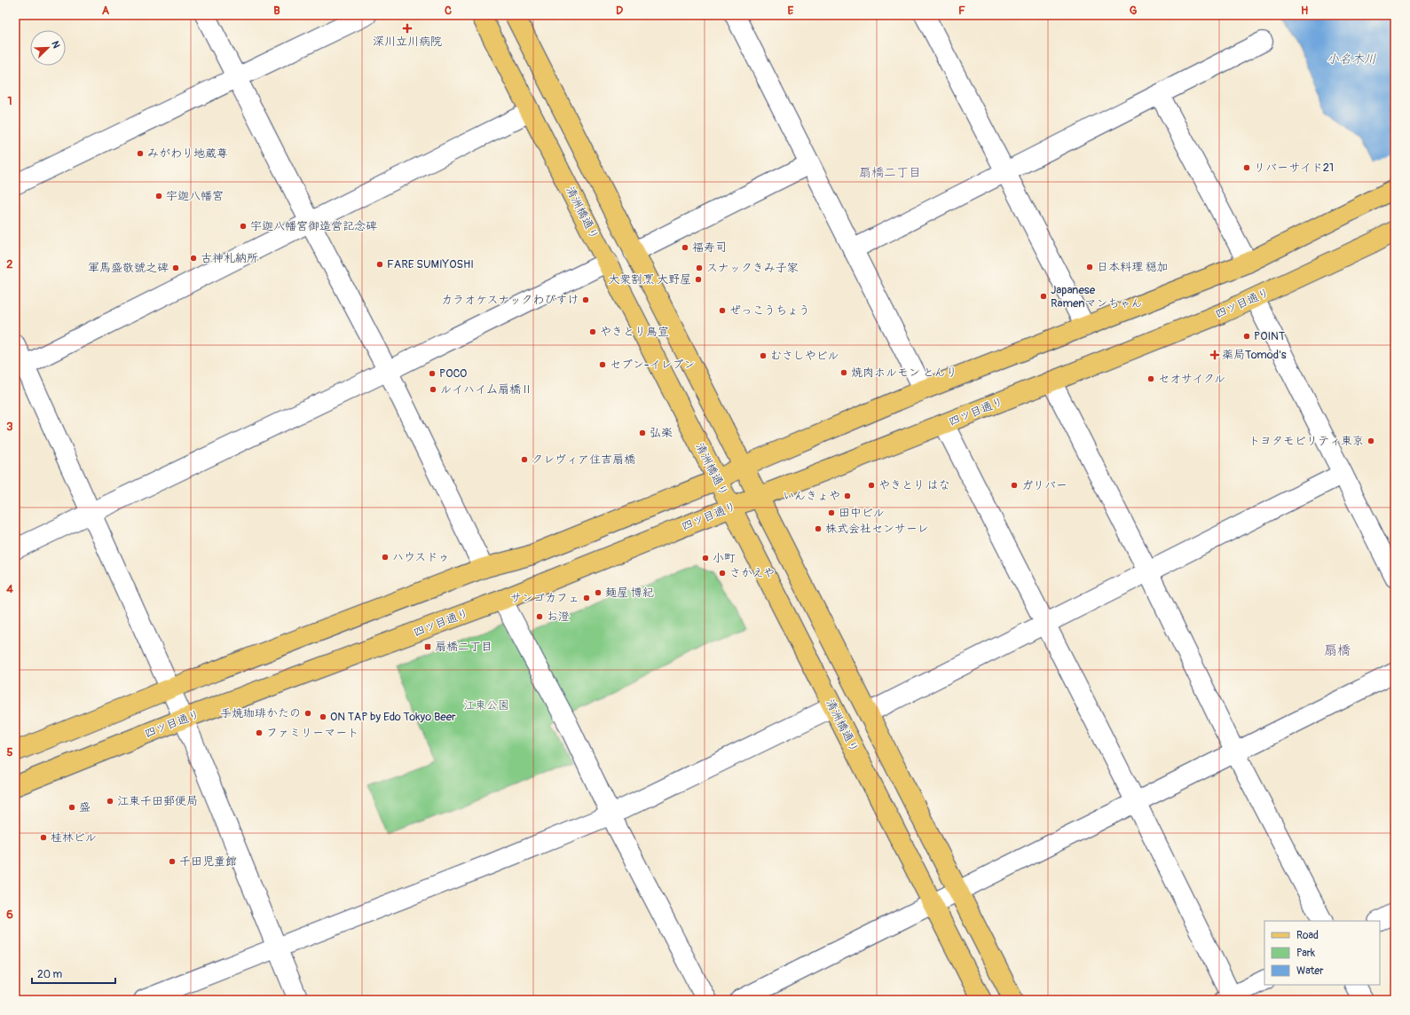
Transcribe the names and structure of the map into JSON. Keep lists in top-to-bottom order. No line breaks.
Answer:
{"streets":{"main road":["清洲橋通り","四ツ目通り"]},"crossings":[["清洲橋通り","四ツ目通り"]],"districts":["扇橋二丁目","扇橋"],"water":["小名木川"],"parks":["江東公園"],"places":{"health":["深川立川病院","薬局Tomod's"],"other":["みがわり地蔵尊","リバーサイド21","宇迦八幡宮","宇迦八幡宮御造営記念碑","福寿司","古神札納所","FARE SUMIYOSHI","日本料理 穏加","軍馬盛敬號之碑","スナックきみ子家","大衆割烹 大野屋","Japanese Ramenマンちゃん","カラオケスナックわびすけ","ぜっこうちょう","やきとり鳥宣","POINT","むさしやビル","セブン-イレブン","焼肉ホルモン とんり","POCO","セオサイクル","ルイハイ厶扇橋Ⅱ","弘楽","トヨタモビリティ東京","クレヴィア住吉扇橋","やきとり はな","ガリバー","いんきょや","田中ビル","株式会社センサーレ","ハウスドゥ","小町","さかえや","麺屋 博紀","サンゴカフェ","お澄","手焼珈琲かたの","ON TAP by Edo Tokyo Beer","ファミリーマート","江東千田郵便局","盛","桂林ビル","千田児童館"],"transit":["扇橋二丁目"]},"legend":["Road","Park","Water"],"scale_bar":"20 m","north":"top right","grid":{"columns":["A","B","C","D","E","F","G","H"],"rows":["1","2","3","4","5","6"]}}
